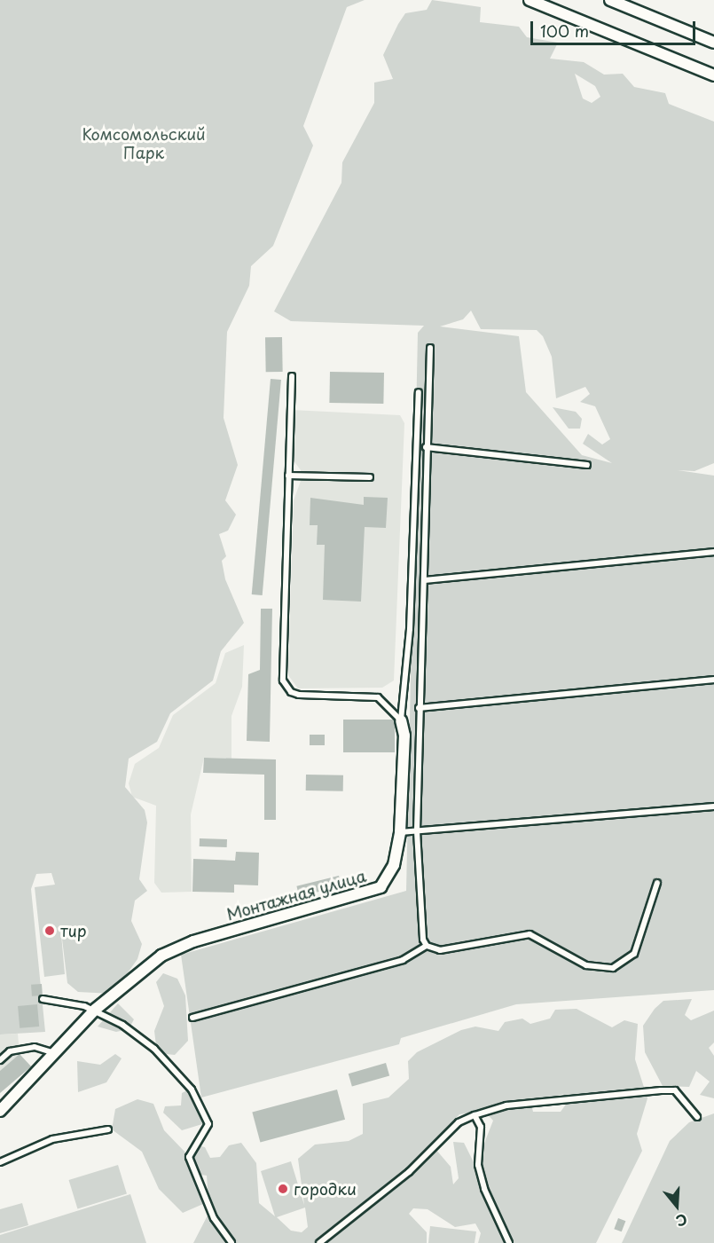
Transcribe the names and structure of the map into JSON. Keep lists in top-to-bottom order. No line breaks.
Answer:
{"streets":{"street":["Монтажная улица"]},"parks":["Комсомольский Парк"],"places":["тир","городки"],"scale_bar":"100 m","north":"bottom"}
